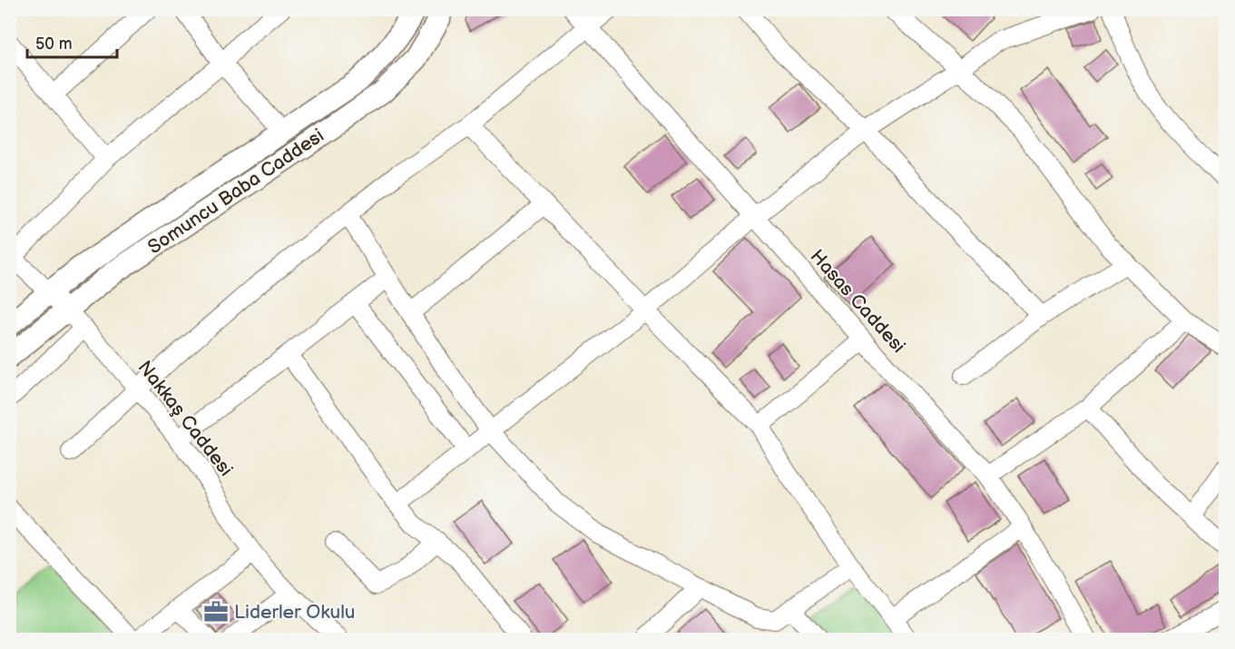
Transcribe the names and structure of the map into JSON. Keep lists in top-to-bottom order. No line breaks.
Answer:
{"streets":{"main road":["Somuncu Baba Caddesi"],"street":["Hasas Caddesi","Nakkaş Caddesi"]},"crossings":[["Somuncu Baba Caddesi","Nakkaş Caddesi"]],"places":{"office":["Liderler Okulu"]},"scale_bar":"50 m"}
